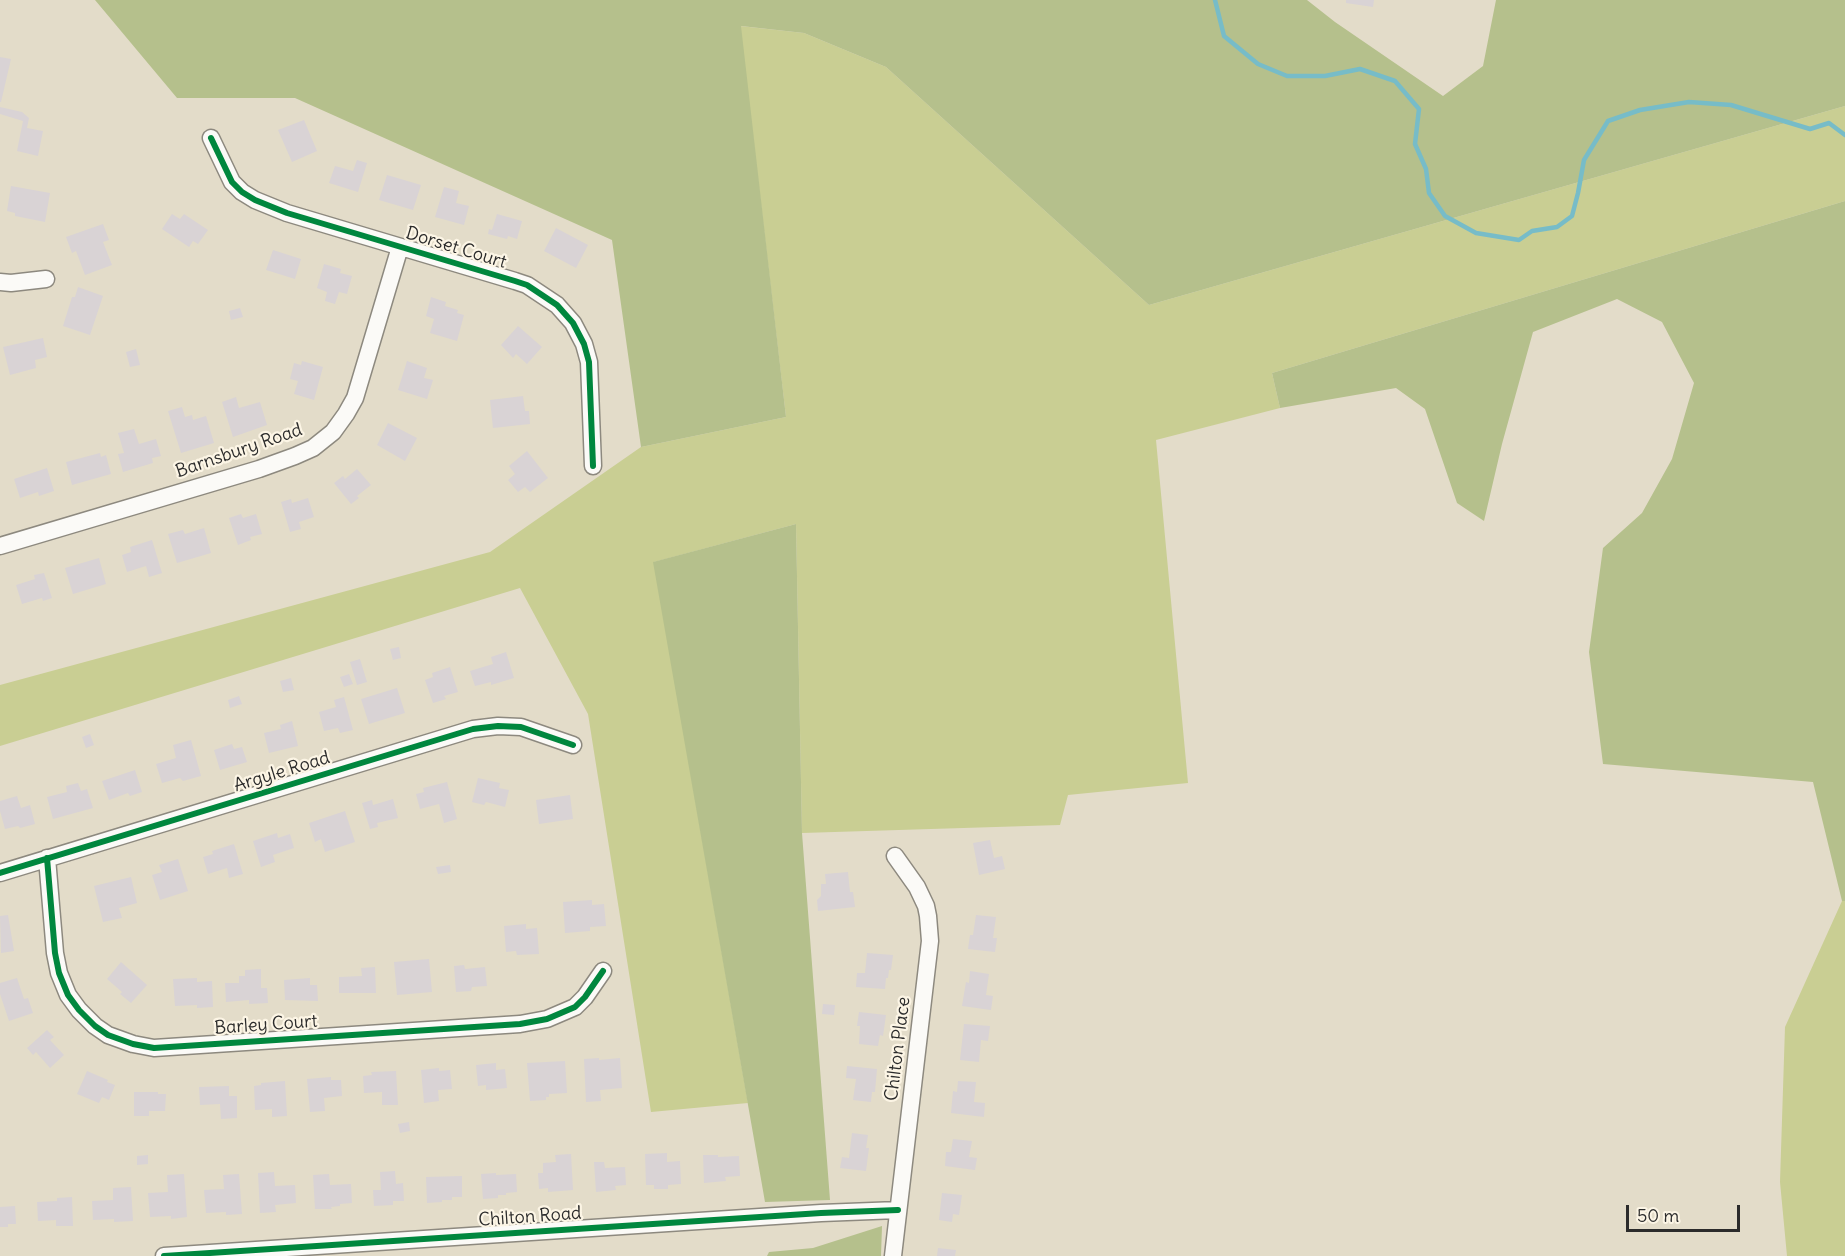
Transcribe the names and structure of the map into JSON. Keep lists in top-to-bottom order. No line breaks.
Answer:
{"streets":{"street":["Dorset Court","Barnsbury Road","Argyle Road","Barley Court","Chilton Place","Chilton Road"]},"crossings":[["Dorset Court","Barnsbury Road"],["Argyle Road","Barley Court"],["Chilton Place","Chilton Road"]],"scale_bar":"50 m"}
